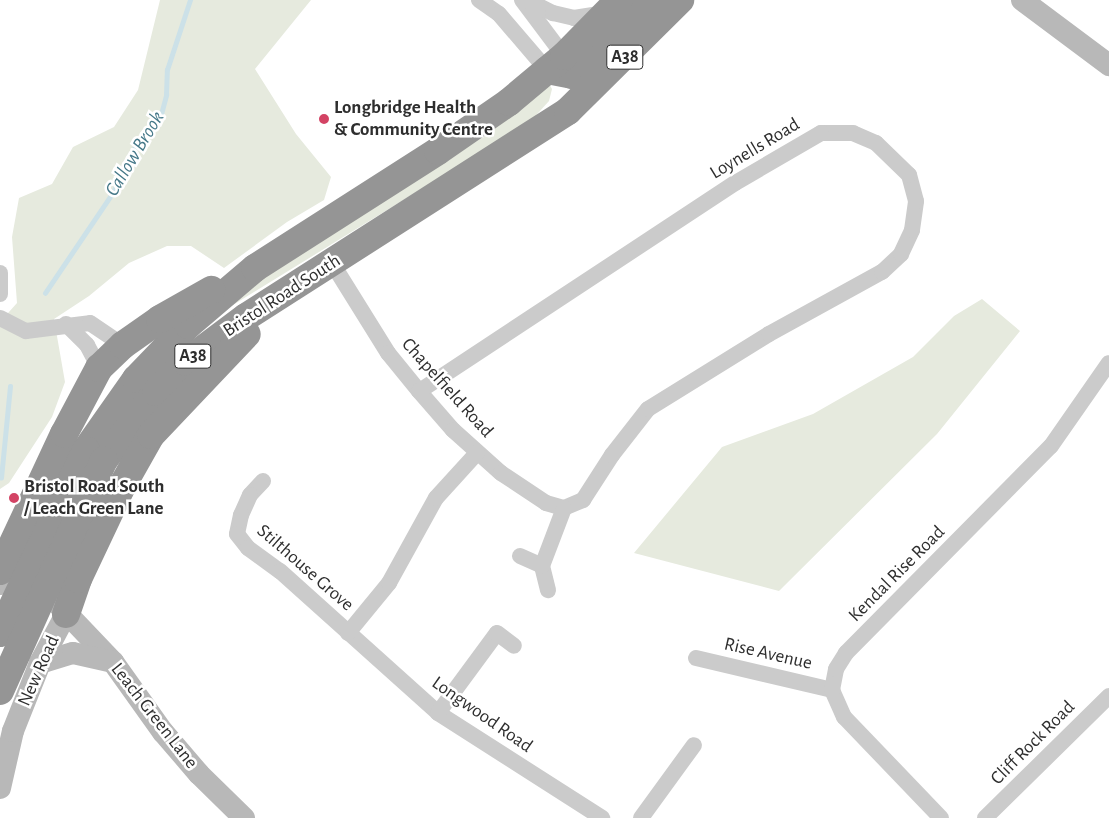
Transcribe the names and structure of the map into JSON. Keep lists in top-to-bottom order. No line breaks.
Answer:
{"streets":{"highway":["A38","Bristol Road South"],"street":["Loynells Road","Chapelfield Road","Stilthouse Grove","Kendal Rise Road","Rise Avenue","New Road","Longwood Road","Leach Green Lane","Cliff Rock Road"]},"crossings":[["Loynells Road","Chapelfield Road"],["Bristol Road South","Chapelfield Road"],["Stilthouse Grove","Longwood Road"],["Kendal Rise Road","Rise Avenue"],["New Road","Leach Green Lane"]],"water":["Callow Brook"],"places":["Longbridge Health & Community Centre","Bristol Road South / Leach Green Lane"]}
